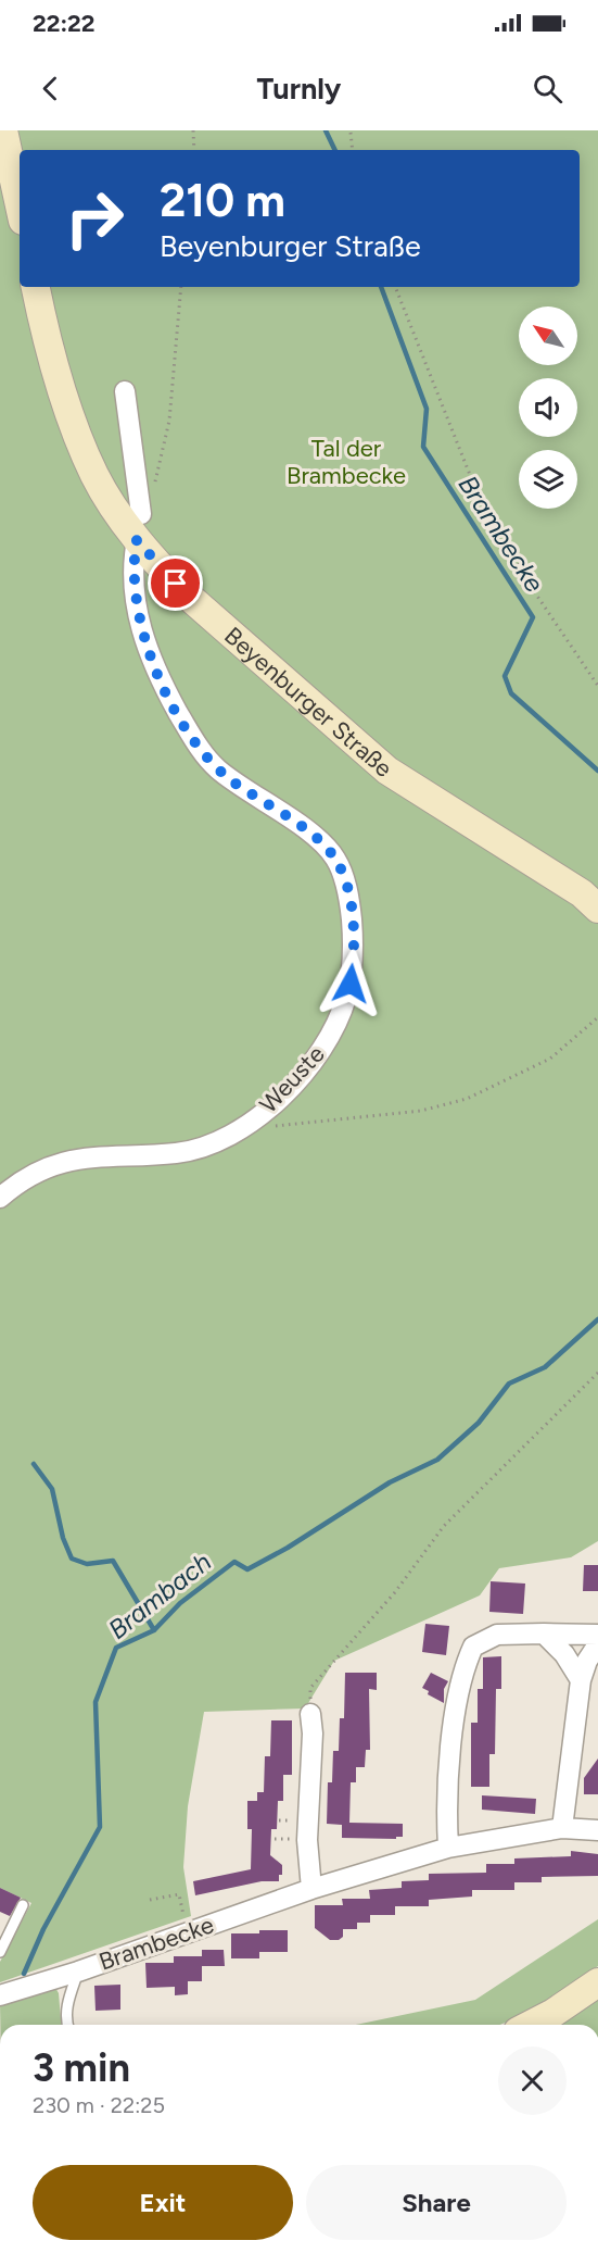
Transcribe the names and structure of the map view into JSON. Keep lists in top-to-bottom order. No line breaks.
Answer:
{"streets":{"main road":["Beyenburger Straße"],"street":["Weuste","Brambecke"]},"crossings":[["Beyenburger Straße","Weuste"]],"water":["Brambecke","Brambach"],"parks":["Tal der Brambecke"],"north":"top left","page":{"status":"22:22","header":"Turnly","turn":["210 m","Beyenburger Straße"],"heading":["3 min","230 m · 22:25"],"buttons":["Exit","Share"]}}
